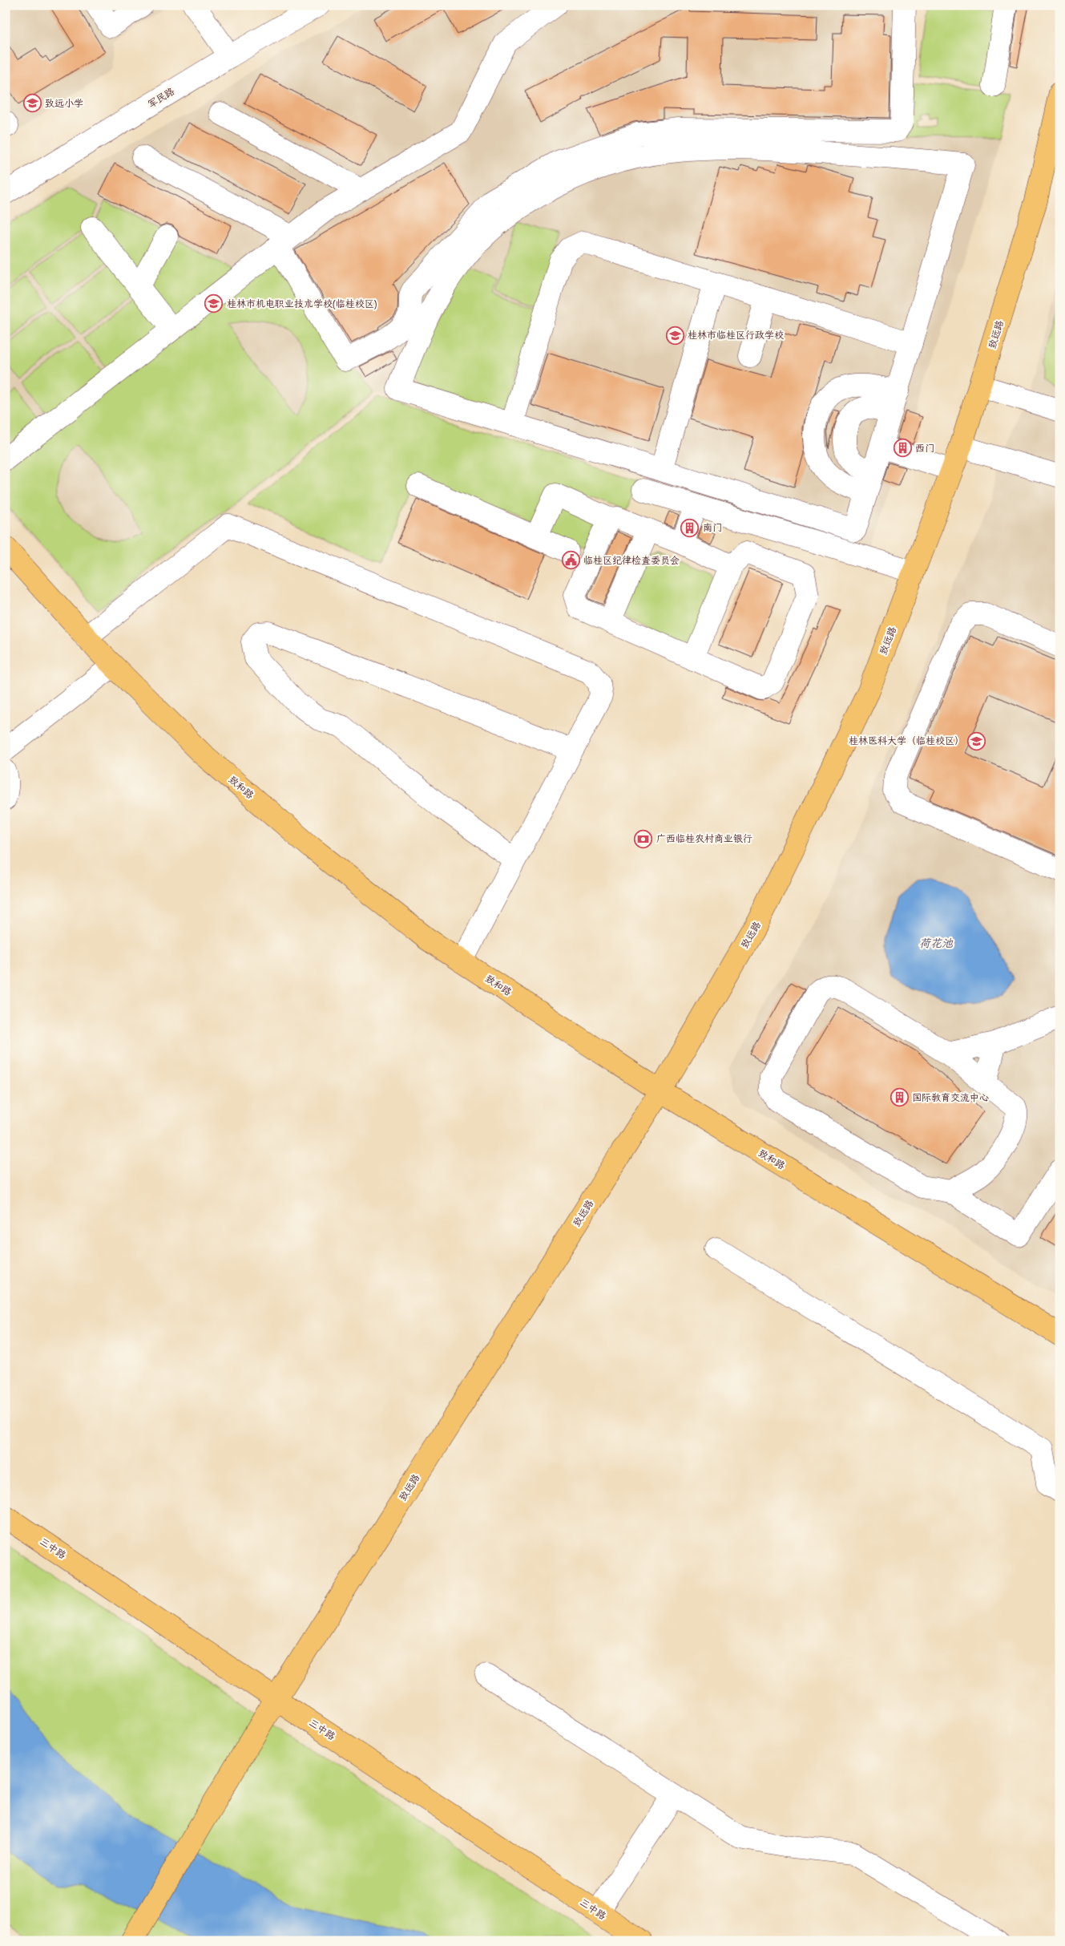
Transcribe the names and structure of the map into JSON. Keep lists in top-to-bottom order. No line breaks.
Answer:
{"streets":{"main road":["致远路","致和路","三中路"],"street":["军民路"]},"crossings":[["致远路","致和路"],["致远路","三中路"]],"water":["荷花池"],"places":{"school or university":["致远小学","桂林市机电职业技术学校(临桂校区)","桂林市临桂区行政学校","桂林医科大学（临桂校区）"],"building":["西门","南门","国际教育交流中心"],"public building":["临桂区纪律检查委员会"],"bank":["广西临桂农村商业银行"]}}
